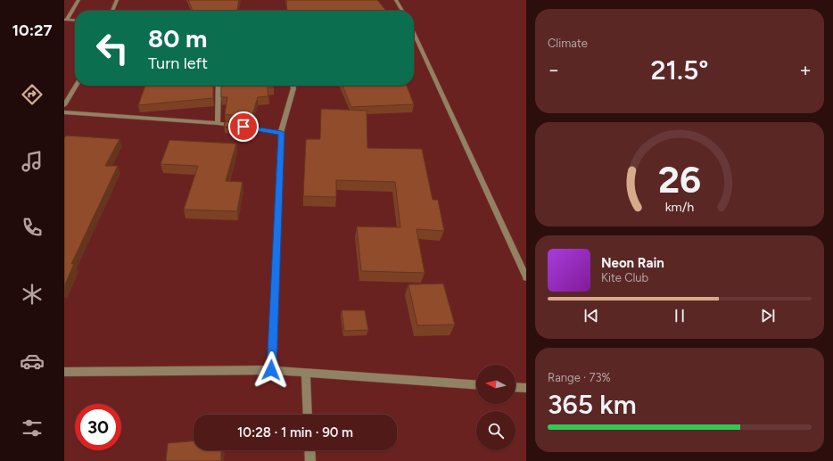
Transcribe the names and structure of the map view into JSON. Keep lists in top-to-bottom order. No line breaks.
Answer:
{"north":"left","page":{"tabs":"10:27","tile":["Climate",["Range · 73%","365 km"]],"turn":["80 m","Turn left"],"heat":["−","21.5°","+"],"song":["Neon Rain","Kite Club"],"limit":"30","trip":"10:28 · 1 min · 90 m","gauge":["26","km/h"]}}
